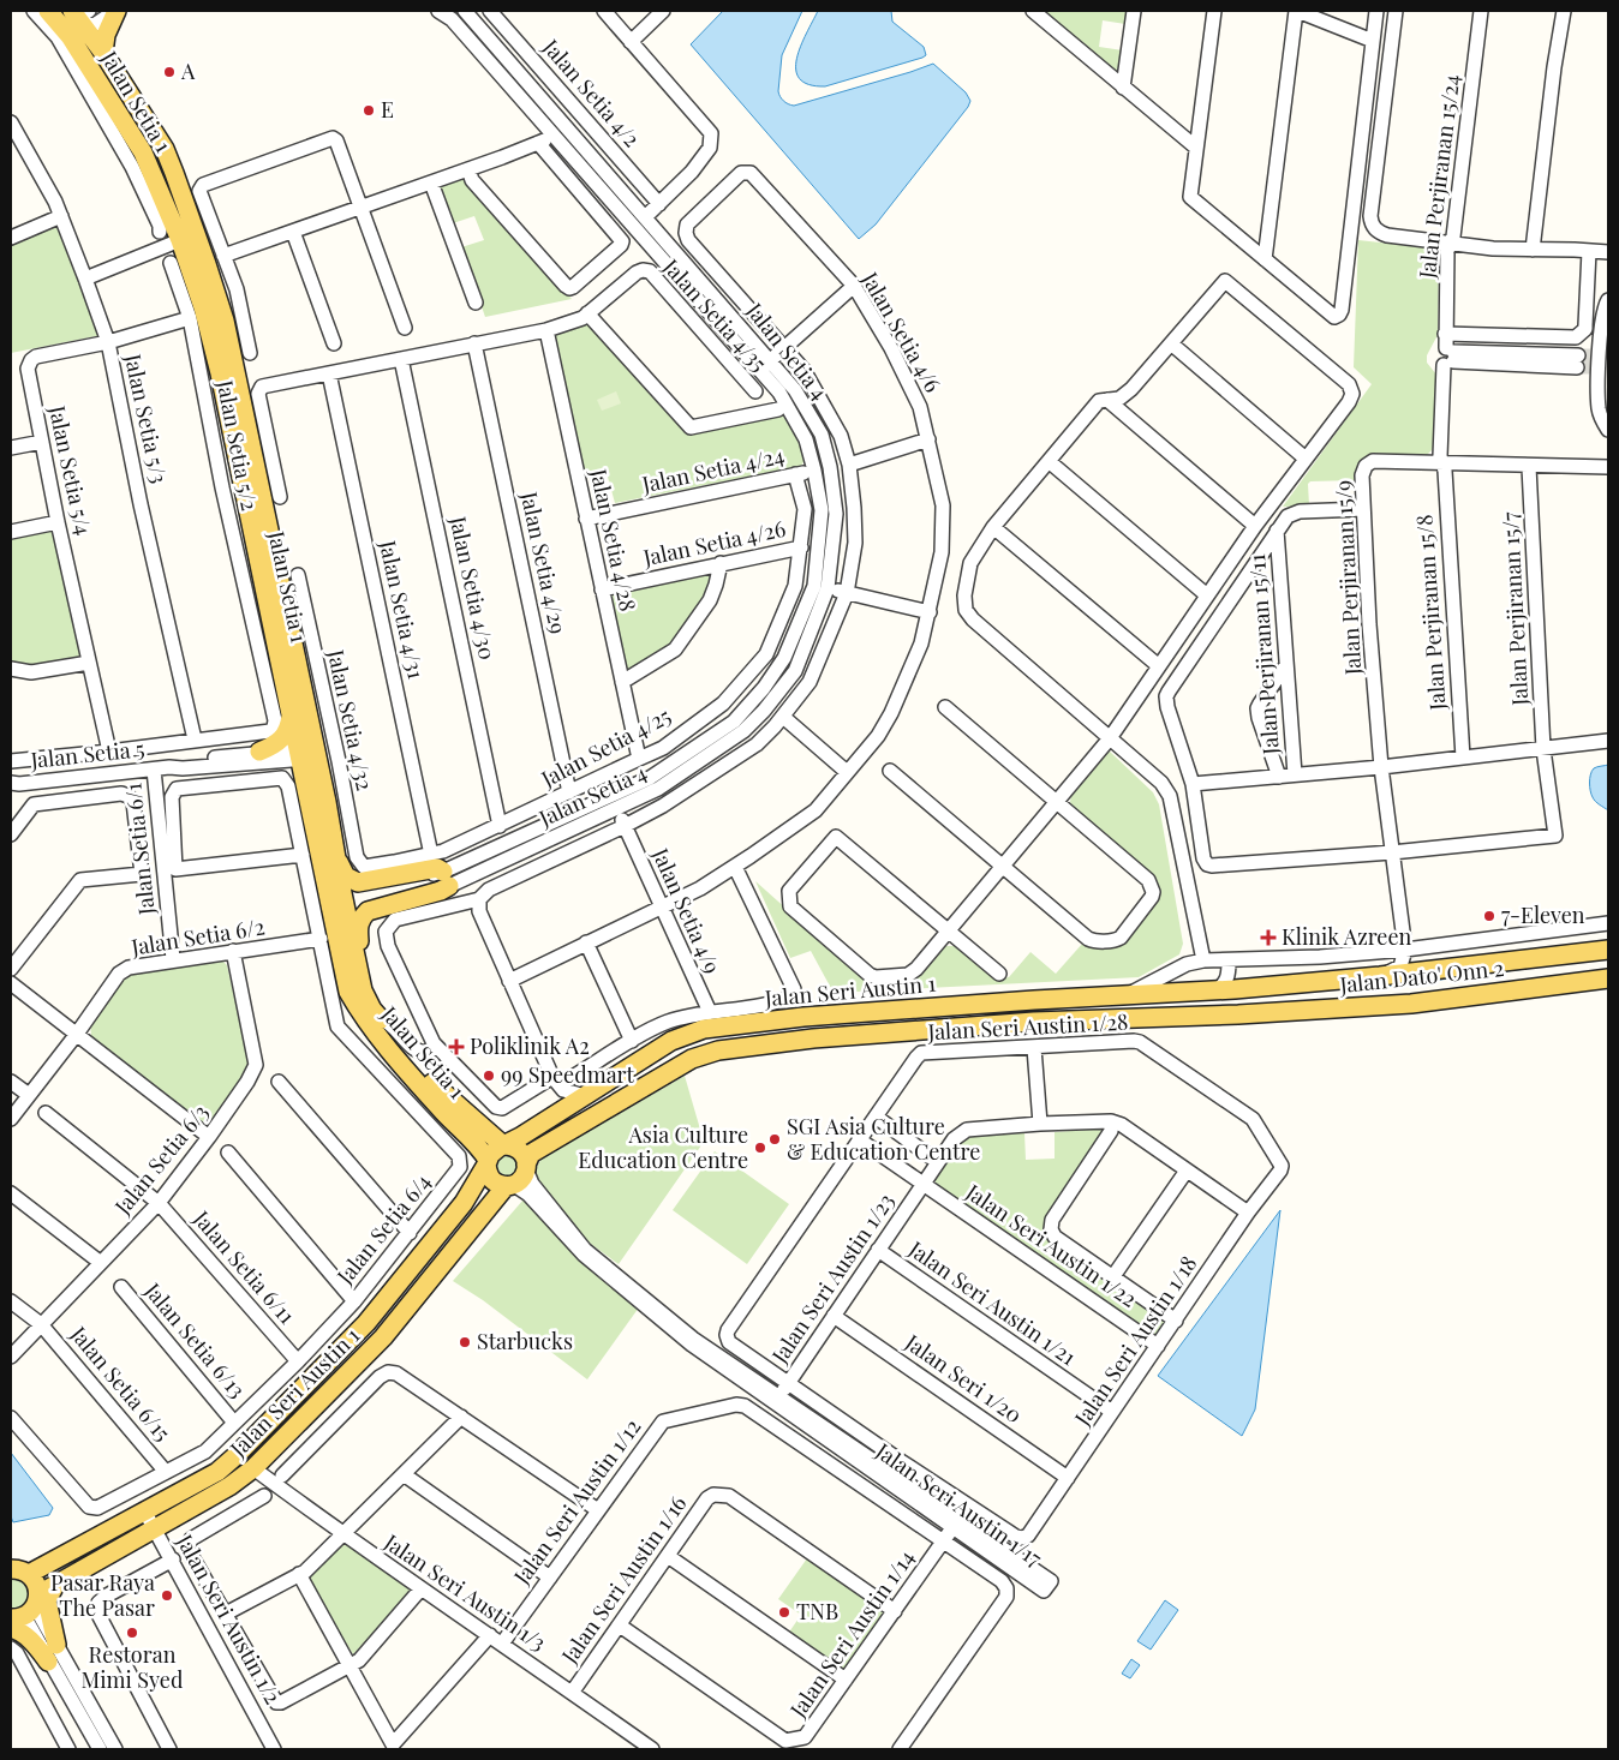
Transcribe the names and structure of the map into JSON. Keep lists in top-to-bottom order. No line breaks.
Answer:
{"streets":{"main road":["Jalan Setia 1","Jalan Dato' Onn 2","Jalan Seri Austin 1"],"street":["Jalan Setia 4/2","Jalan Perjiranan 15/24","Jalan Setia 4/35","Jalan Setia 4/6","Jalan Setia 4","Jalan Setia 5/3","Jalan Setia 5/2","Jalan Setia 5/4","Jalan Setia 4/24","Jalan Setia 4/28","Jalan Setia 4/26","Jalan Setia 4/29","Jalan Perjiranan 15/9","Jalan Setia 4/30","Jalan Perjiranan 15/7","Jalan Setia 4/31","Jalan Perjiranan 15/8","Jalan Perjiranan 15/11","Jalan Setia 4/32","Jalan Setia 4/25","Jalan Setia 5","Jalan Setia 6/1","Jalan Setia 4/9","Jalan Setia 6/2","Jalan Seri Austin 1/28","Jalan Setia 6/3","Jalan Setia 6/4","Jalan Seri Austin 1/22","Jalan Setia 6/11","Jalan Seri Austin 1/23","Jalan Seri Austin 1/21","Jalan Setia 6/13","Jalan Seri Austin 1/18","Jalan Seri 1/20","Jalan Setia 6/15","Jalan Seri Austin 1/12","Jalan Seri Austin 1/17","Jalan Seri Austin 1/16","Jalan Seri Austin 1/3","Jalan Seri Austin 1/2","Jalan Seri Austin 1/14"]},"crossings":[["Jalan Setia 1","Jalan Setia 4"],["Jalan Setia 1","Jalan Setia 5"],["Jalan Setia 1","Jalan Seri Austin 1"],["Jalan Setia 1","Jalan Seri Austin 1/17"],["Jalan Perjiranan 15/24","Jalan Perjiranan 15/8"],["Jalan Setia 4/6","Jalan Setia 4/9"],["Jalan Setia 4","Jalan Setia 4/24"],["Jalan Setia 4","Jalan Setia 4/9"],["Jalan Setia 5/3","Jalan Setia 5/2"],["Jalan Setia 5/3","Jalan Setia 5/4"],["Jalan Setia 5/2","Jalan Setia 5/4"],["Jalan Setia 4/24","Jalan Setia 4/28"],["Jalan Setia 4/24","Jalan Setia 4/25"],["Jalan Setia 4/28","Jalan Setia 4/26"],["Jalan Setia 4/28","Jalan Setia 4/25"],["Jalan Setia 4/26","Jalan Setia 4/25"],["Jalan Setia 4/29","Jalan Setia 4/25"],["Jalan Perjiranan 15/9","Jalan Perjiranan 15/7"],["Jalan Perjiranan 15/9","Jalan Perjiranan 15/8"],["Jalan Setia 4/30","Jalan Setia 4/25"],["Jalan Setia 4/31","Jalan Setia 4/25"],["Jalan Setia 4/32","Jalan Setia 4/25"],["Jalan Setia 4/25","Jalan Setia 4/9"],["Jalan Setia 5","Jalan Setia 6/1"],["Jalan Setia 6/1","Jalan Setia 6/2"],["Jalan Setia 6/2","Jalan Setia 6/3"],["Jalan Setia 6/2","Jalan Setia 6/4"],["Jalan Dato' Onn 2","Jalan Seri Austin 1"],["Jalan Seri Austin 1","Jalan Seri Austin 1/17"],["Jalan Seri Austin 1","Jalan Seri Austin 1/3"],["Jalan Seri Austin 1","Jalan Seri Austin 1/2"],["Jalan Seri Austin 1/28","Jalan Seri Austin 1/22"],["Jalan Seri Austin 1/28","Jalan Seri Austin 1/23"],["Jalan Seri Austin 1/28","Jalan Seri Austin 1/18"],["Jalan Setia 6/3","Jalan Setia 6/11"],["Jalan Setia 6/3","Jalan Setia 6/15"],["Jalan Setia 6/4","Jalan Setia 6/11"],["Jalan Setia 6/4","Jalan Setia 6/13"],["Jalan Setia 6/4","Jalan Setia 6/15"],["Jalan Seri Austin 1/22","Jalan Seri Austin 1/23"],["Jalan Seri Austin 1/22","Jalan Seri Austin 1/18"],["Jalan Seri Austin 1/23","Jalan Seri Austin 1/21"],["Jalan Seri Austin 1/23","Jalan Seri Austin 1/18"],["Jalan Seri Austin 1/23","Jalan Seri 1/20"],["Jalan Seri Austin 1/23","Jalan Seri Austin 1/17"],["Jalan Seri Austin 1/21","Jalan Seri Austin 1/18"],["Jalan Seri Austin 1/18","Jalan Seri 1/20"],["Jalan Seri Austin 1/12","Jalan Seri Austin 1/3"],["Jalan Seri Austin 1/12","Jalan Seri Austin 1/14"],["Jalan Seri Austin 1/17","Jalan Seri Austin 1/14"],["Jalan Seri Austin 1/16","Jalan Seri Austin 1/3"],["Jalan Seri Austin 1/16","Jalan Seri Austin 1/14"]],"places":{"other":["A","E","7-Eleven","99 Speedmart","SGI Asia Culture & Education Centre","Asia Culture Education Centre","Starbucks","Pasar Raya The Pasar","TNB","Restoran Mimi Syed"],"health":["Klinik Azreen","Poliklinik A2"]}}
